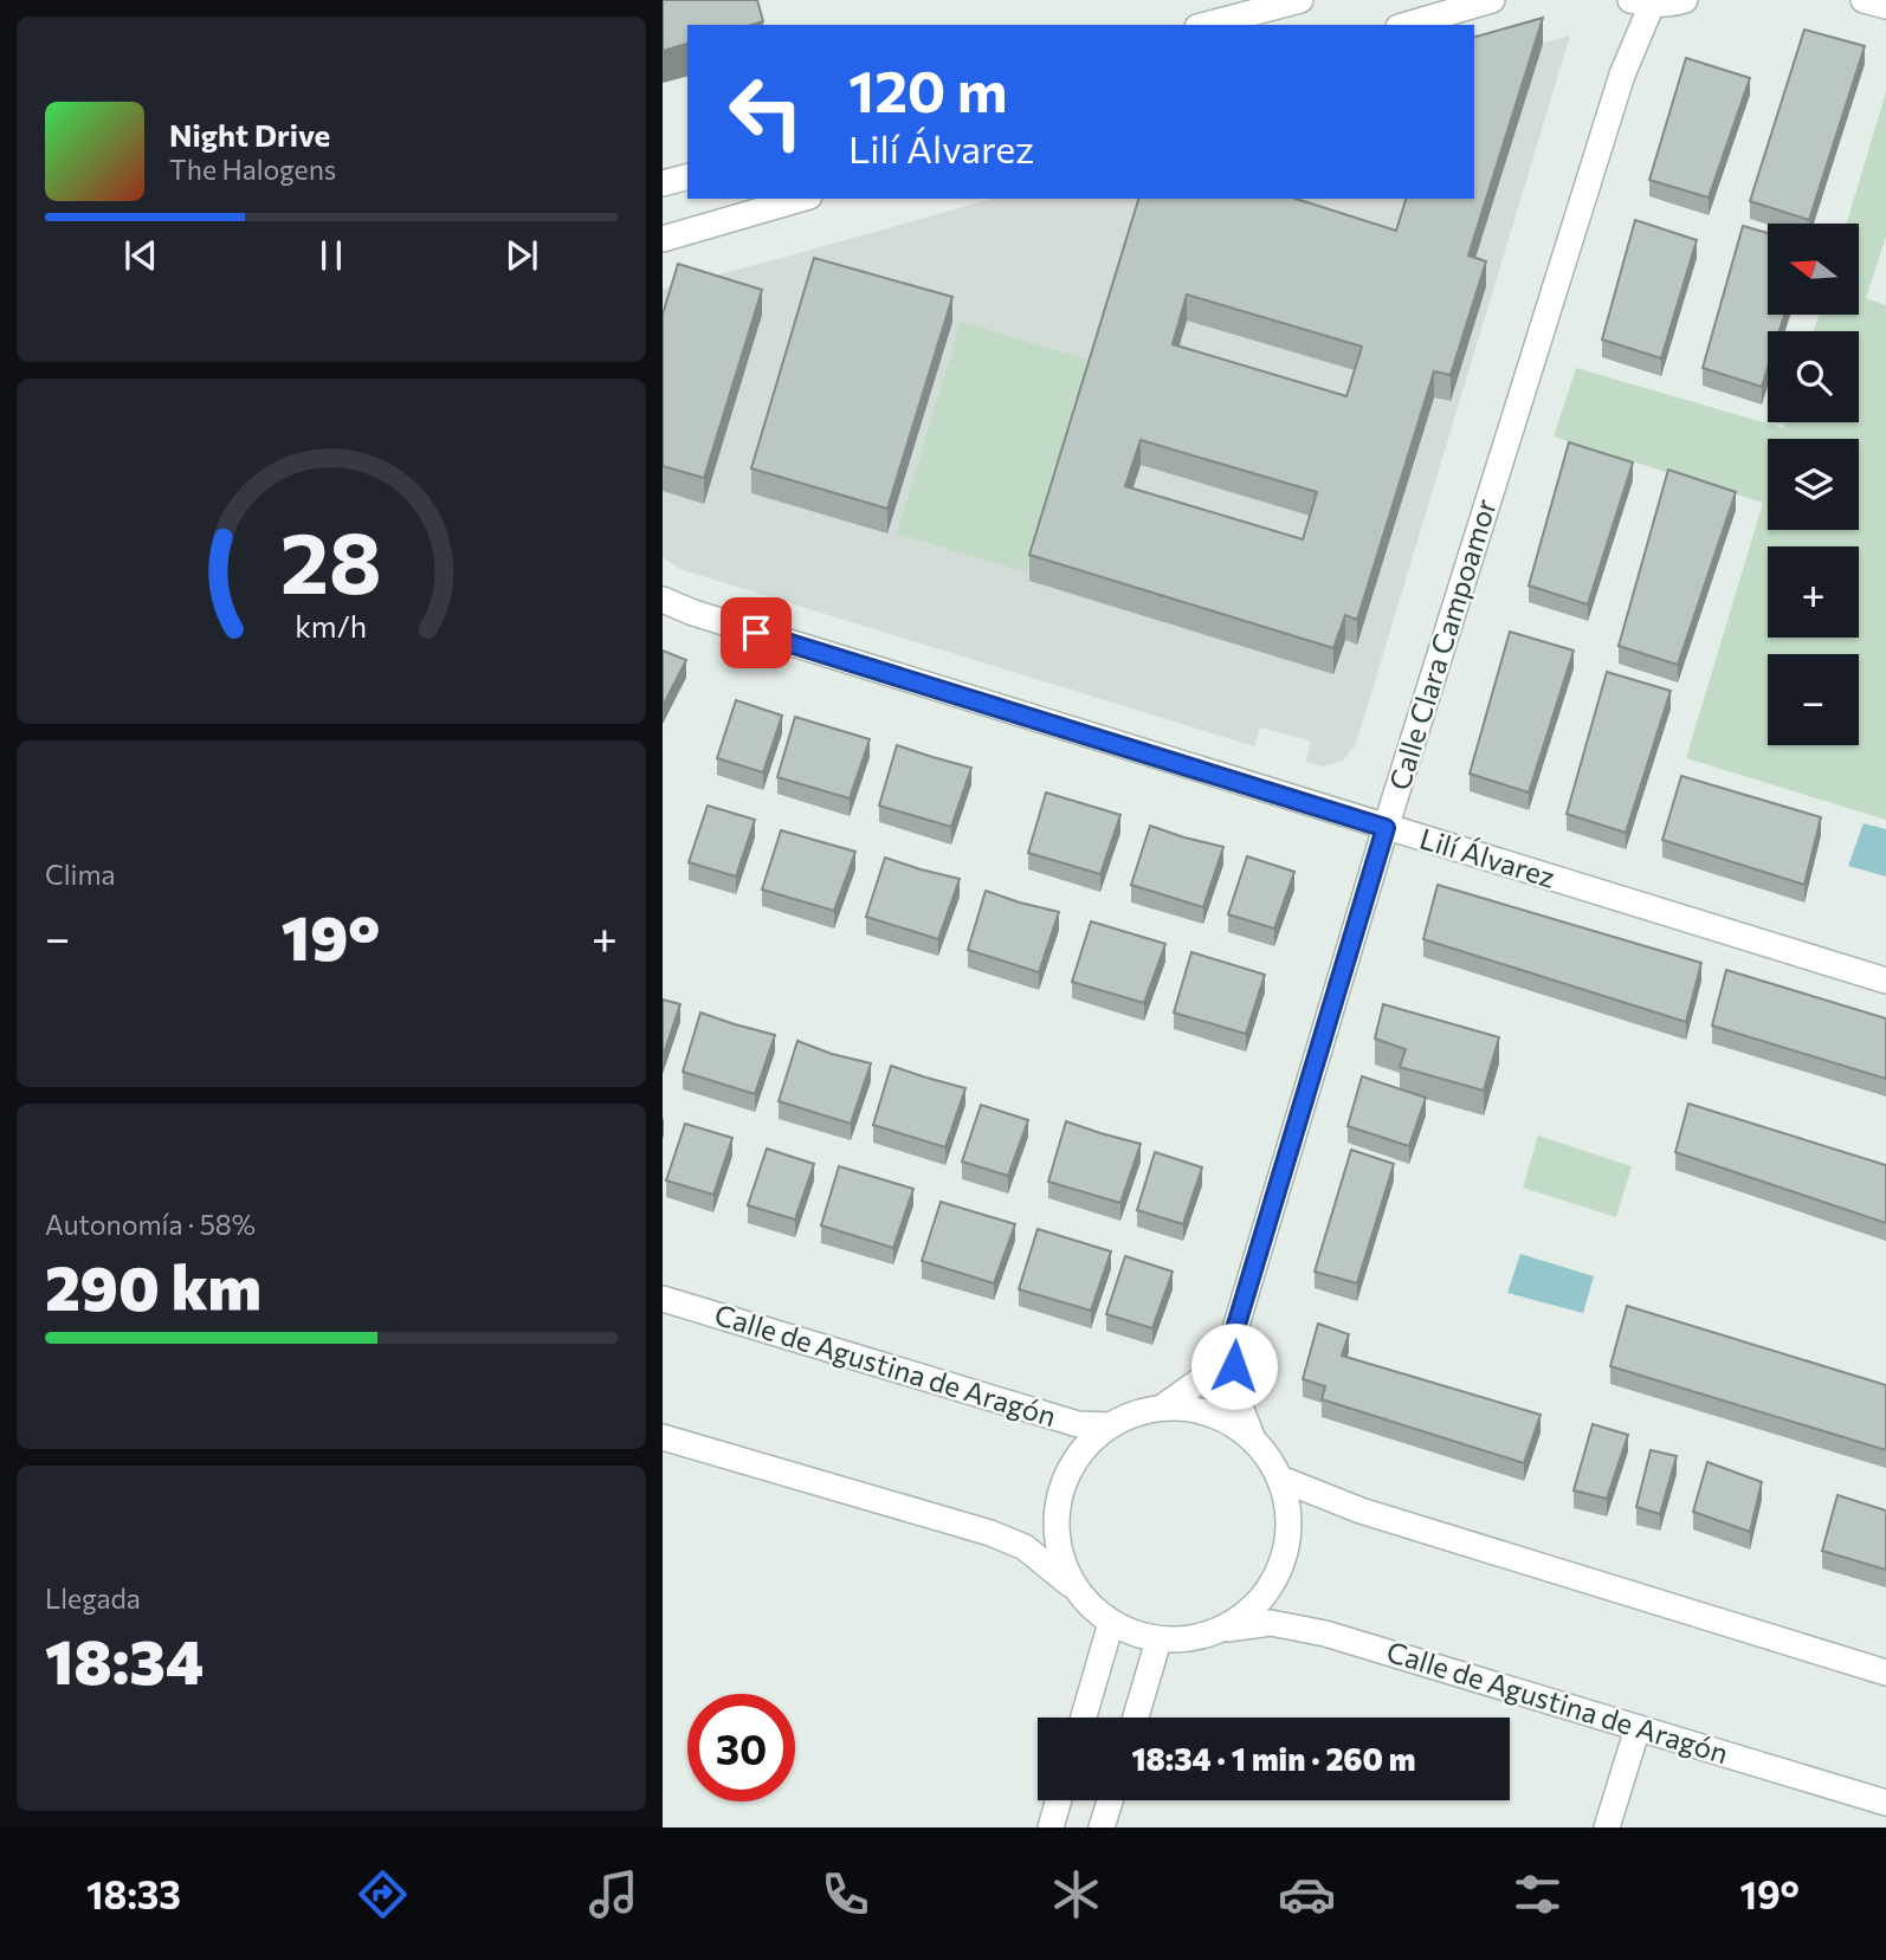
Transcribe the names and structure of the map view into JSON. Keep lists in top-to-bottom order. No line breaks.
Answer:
{"streets":{"street":["Calle Clara Campoamor","Lilí Álvarez","Calle de Agustina de Aragón"]},"crossings":[["Calle Clara Campoamor","Lilí Álvarez"],["Calle Clara Campoamor","Calle de Agustina de Aragón"]],"north":"left","page":{"turn":["120 m","Lilí Álvarez"],"song":["Night Drive","The Halogens"],"map_buttons":["+","−"],"tile":["Clima",["Autonomía · 58%","290 km"],["Llegada","18:34"]],"heat":["−","19°","+"],"limit":"30","trip":"18:34 · 1 min · 260 m","tabs":["18:33","19°"],"gauge":["28","km/h"]}}
